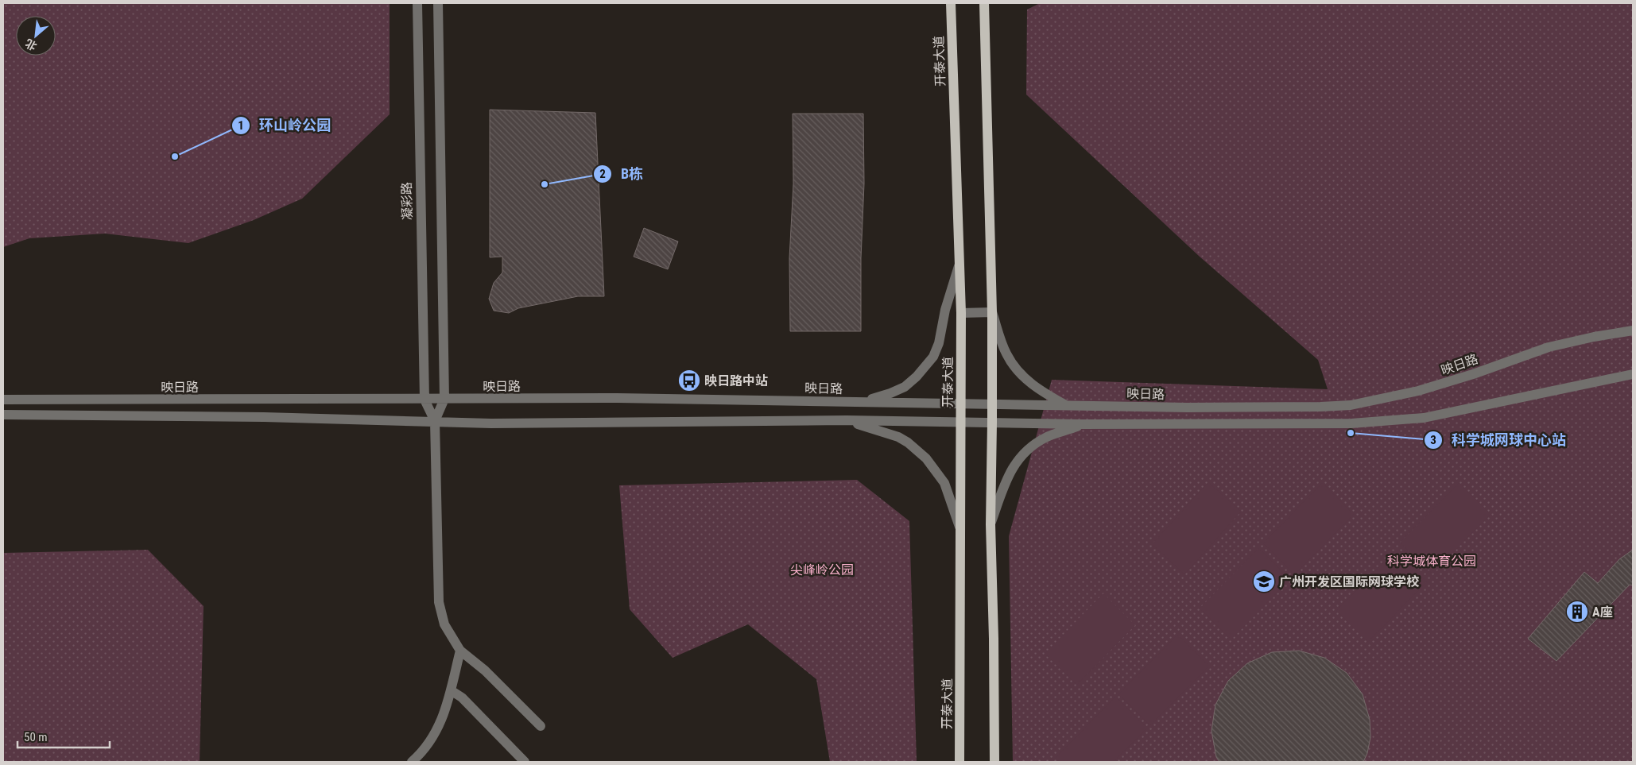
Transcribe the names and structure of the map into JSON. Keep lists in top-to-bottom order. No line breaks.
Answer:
{"streets":{"main road":["开泰大道"],"street":["凝彩路","映日路"]},"crossings":[["开泰大道","映日路"],["凝彩路","映日路"]],"parks":["科学城体育公园","尖峰岭公园"],"places":{"other":["环山岭公园","B栋","科学城网球中心站"],"bus stop":["映日路中站"],"school or university":["广州开发区国际网球学校"],"building":["A座"]},"scale_bar":"50 m","north":"bottom left"}
